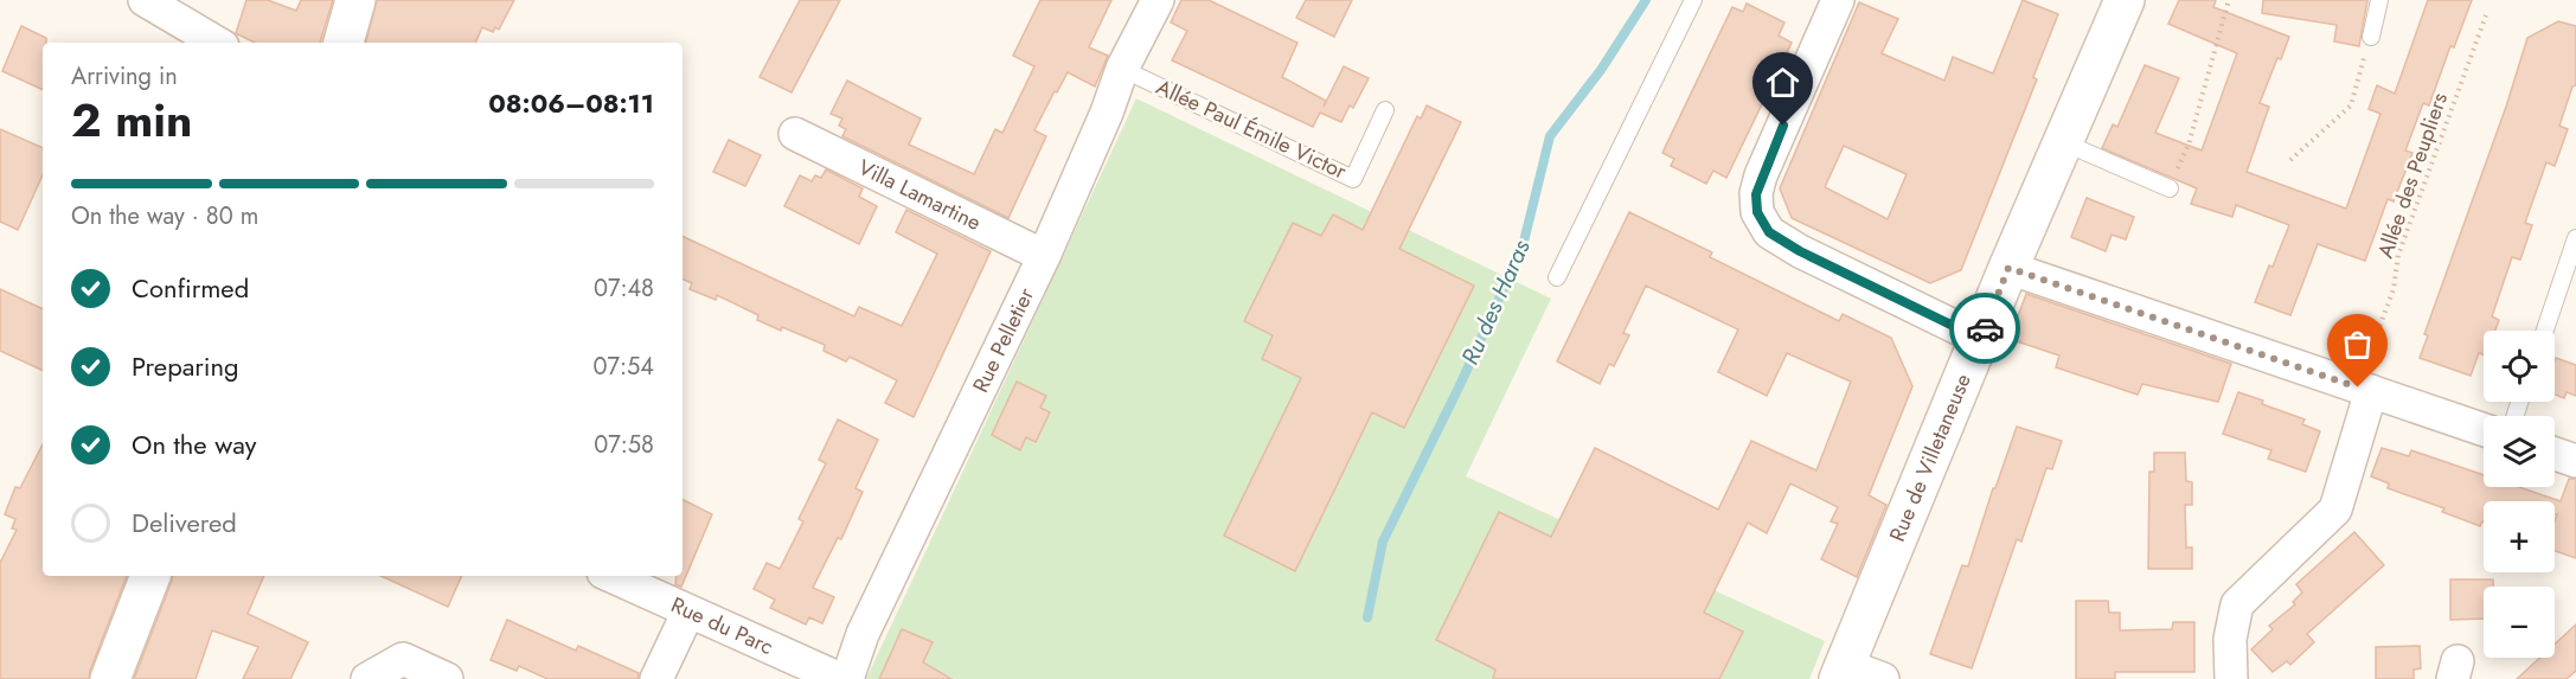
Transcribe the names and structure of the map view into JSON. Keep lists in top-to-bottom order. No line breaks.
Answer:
{"streets":{"street":["Villa Lamartine","Rue Pelletier","Rue de Villetaneuse","Rue du Parc"],"lane":["Allée Paul Émile Victor"],"path":["Allée des Peupliers"]},"crossings":[["Allée Paul Émile Victor","Rue Pelletier"],["Villa Lamartine","Rue Pelletier"]],"water":["Ru des Haras"],"page":{"heading":["2 min","Arriving in","08:06–08:11"],"bar":"On the way · 80 m","list":[["Confirmed","07:48"],["Preparing","07:54"],["On the way","07:58"],"Delivered"],"map_buttons":["+","−"]}}
